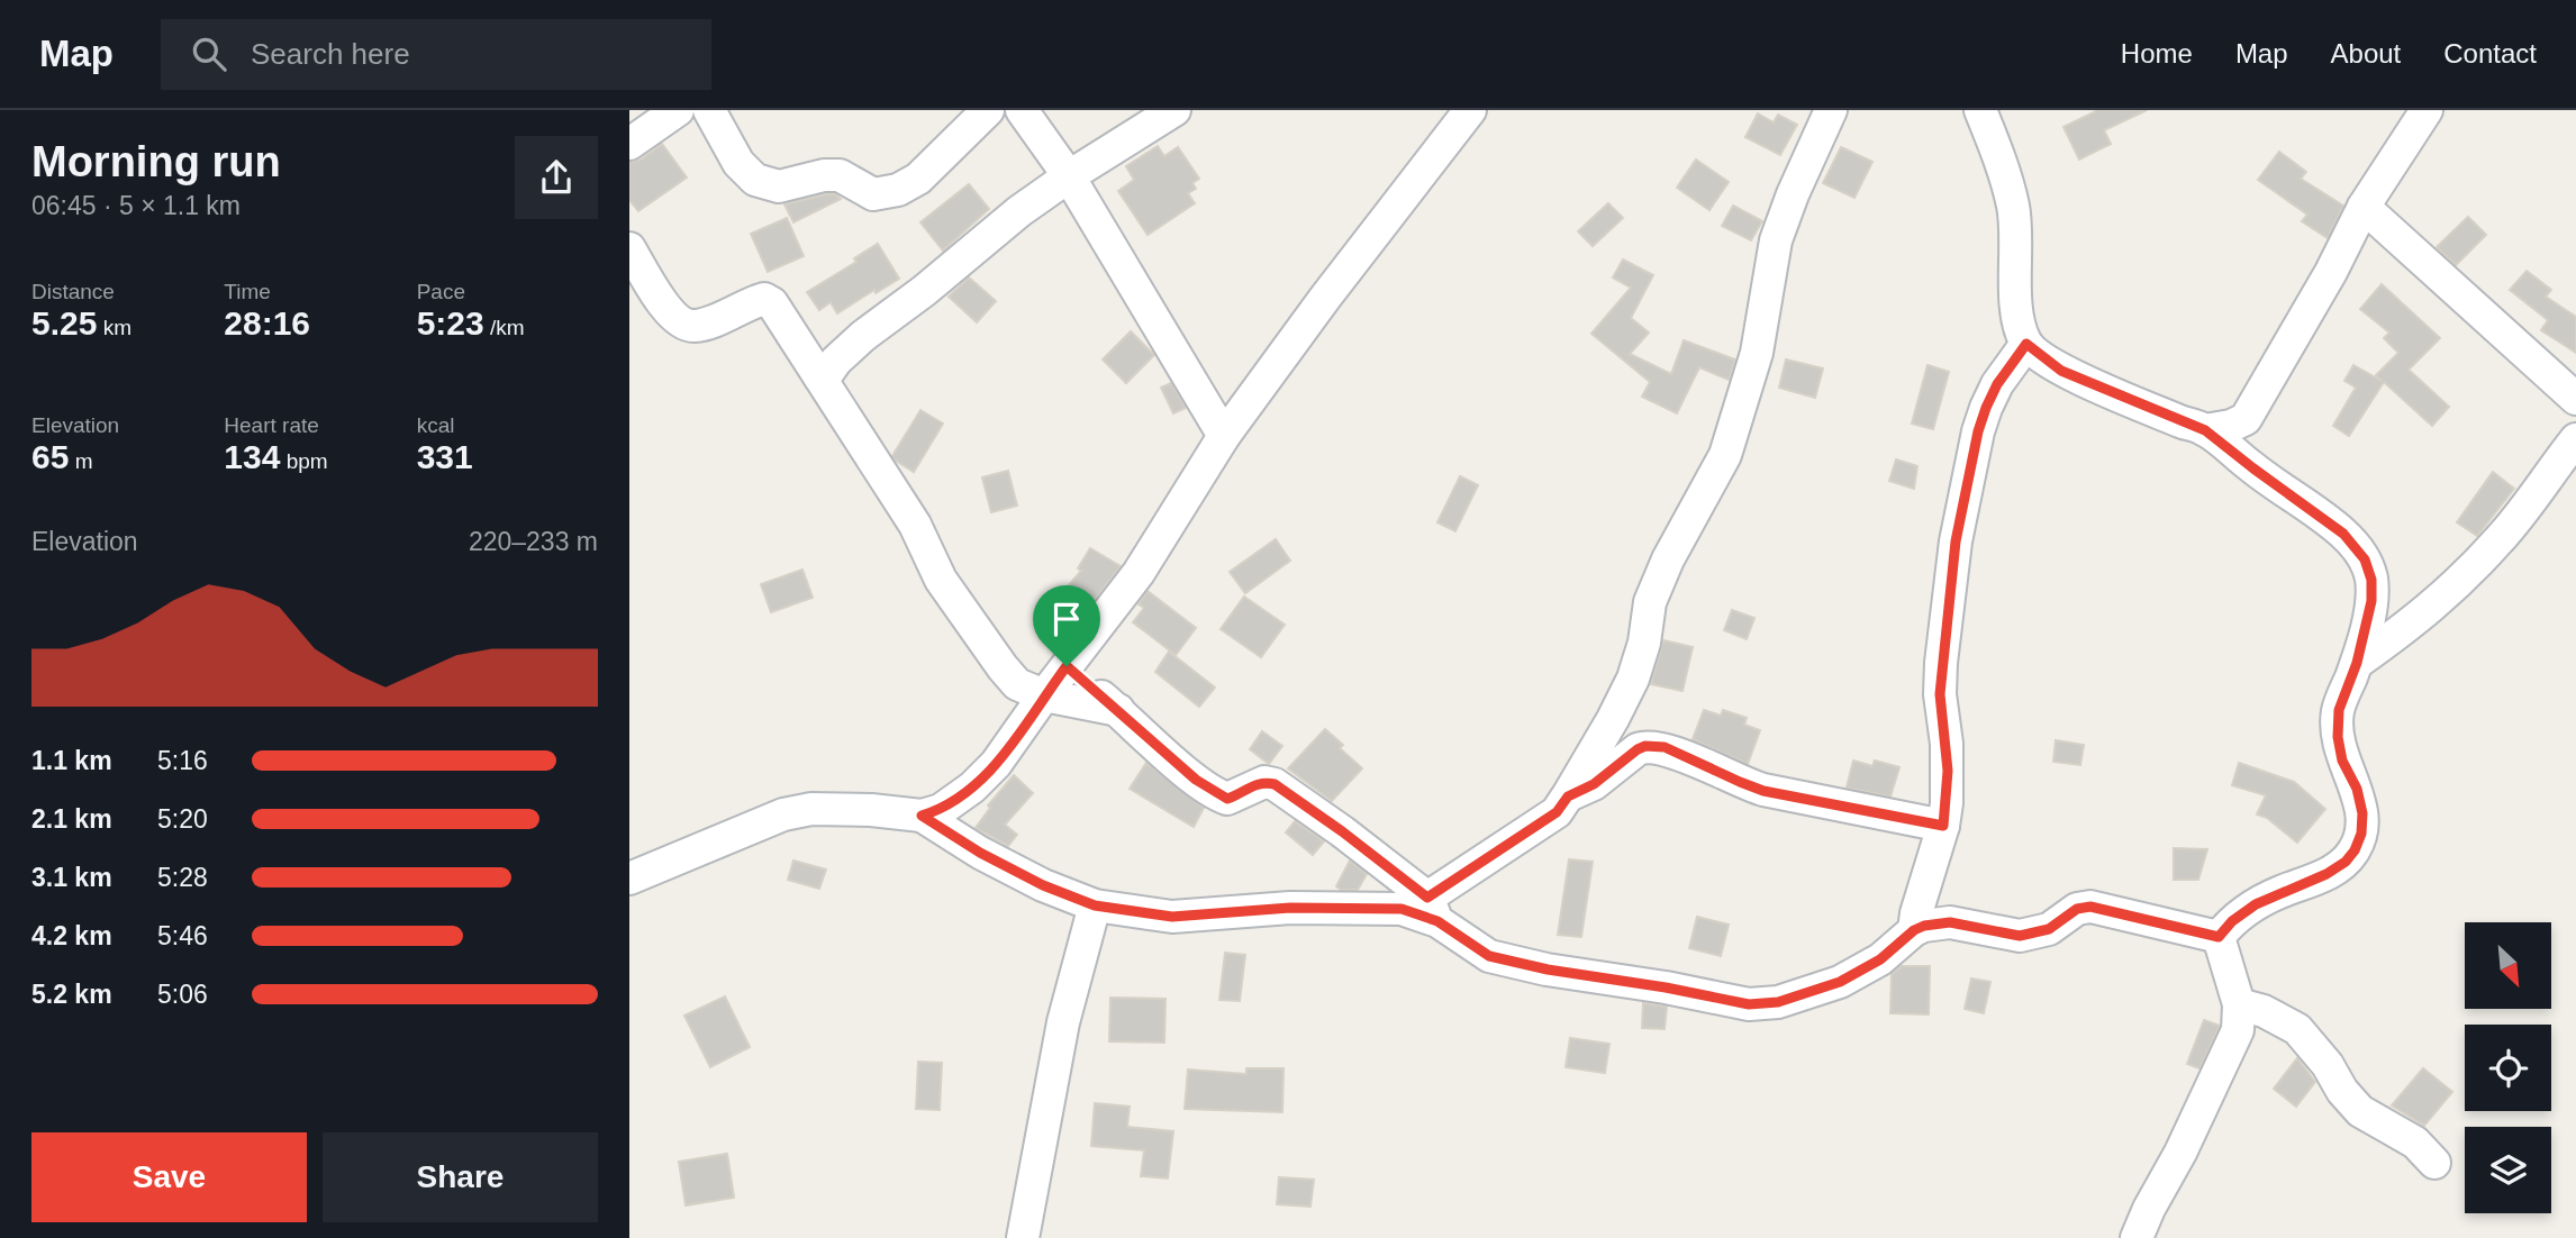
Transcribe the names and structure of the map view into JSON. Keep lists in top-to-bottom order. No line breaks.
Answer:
{"north":"bottom right","page":{"header":"Map","search":"Search here","nav":["Home","Map","About","Contact"],"heading":["Morning run","06:45 · 5 × 1.1 km"],"stats":[["Distance","5.25 km"],["Time","28:16"],["Pace","5:23 /km"],["Elevation","65 m"],["Heart rate","134 bpm"],["kcal","331"]],"chart":["Elevation","220–233 m"],"list":[{"name":"1.1 km","note":"5:16"},{"name":"2.1 km","note":"5:20"},{"name":"3.1 km","note":"5:28"},{"name":"4.2 km","note":"5:46"},{"name":"5.2 km","note":"5:06"}],"buttons":["Save","Share"]}}
